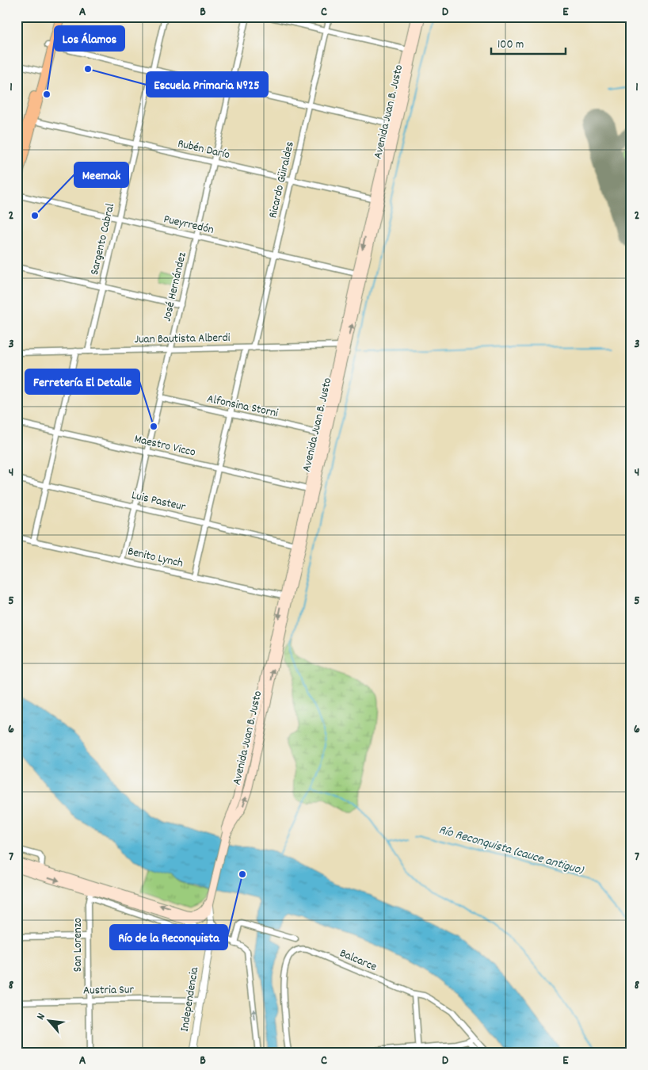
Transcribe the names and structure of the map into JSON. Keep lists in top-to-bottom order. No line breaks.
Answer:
{"streets":{"main road":["Avenida Juan B. Justo"],"street":["Rubén Darío","Ricardo Güiraldes","Pueyrredón","Sargento Cabral","José Hernández","Juan Bautista Alberdi","Alfonsina Storni","Maestro Vicco","Luis Pasteur","Benito Lynch","San Lorenzo","Balcarce","Austria Sur","Independencia"]},"crossings":[["Avenida Juan B. Justo","Rubén Darío"],["Avenida Juan B. Justo","Pueyrredón"],["Avenida Juan B. Justo","Juan Bautista Alberdi"],["Avenida Juan B. Justo","Alfonsina Storni"],["Avenida Juan B. Justo","Maestro Vicco"],["Avenida Juan B. Justo","Luis Pasteur"],["Avenida Juan B. Justo","Benito Lynch"],["Avenida Juan B. Justo","Independencia"],["Rubén Darío","Ricardo Güiraldes"],["Rubén Darío","Sargento Cabral"],["Rubén Darío","José Hernández"],["Ricardo Güiraldes","Pueyrredón"],["Ricardo Güiraldes","Juan Bautista Alberdi"],["Pueyrredón","Sargento Cabral"],["Pueyrredón","José Hernández"],["Sargento Cabral","Juan Bautista Alberdi"],["José Hernández","Juan Bautista Alberdi"],["José Hernández","Alfonsina Storni"],["José Hernández","Maestro Vicco"],["José Hernández","Luis Pasteur"],["José Hernández","Benito Lynch"],["San Lorenzo","Austria Sur"],["Austria Sur","Independencia"]],"water":["Río Reconquista (cauce antiguo)"],"places":["Escuela Primaria Nº25","Los Álamos","Meemak","Ferretería El Detalle","Río de la Reconquista"],"scale_bar":"100 m","north":"top left","grid":{"columns":["A","B","C","D","E"],"rows":["1","2","3","4","5","6","7","8"]}}
